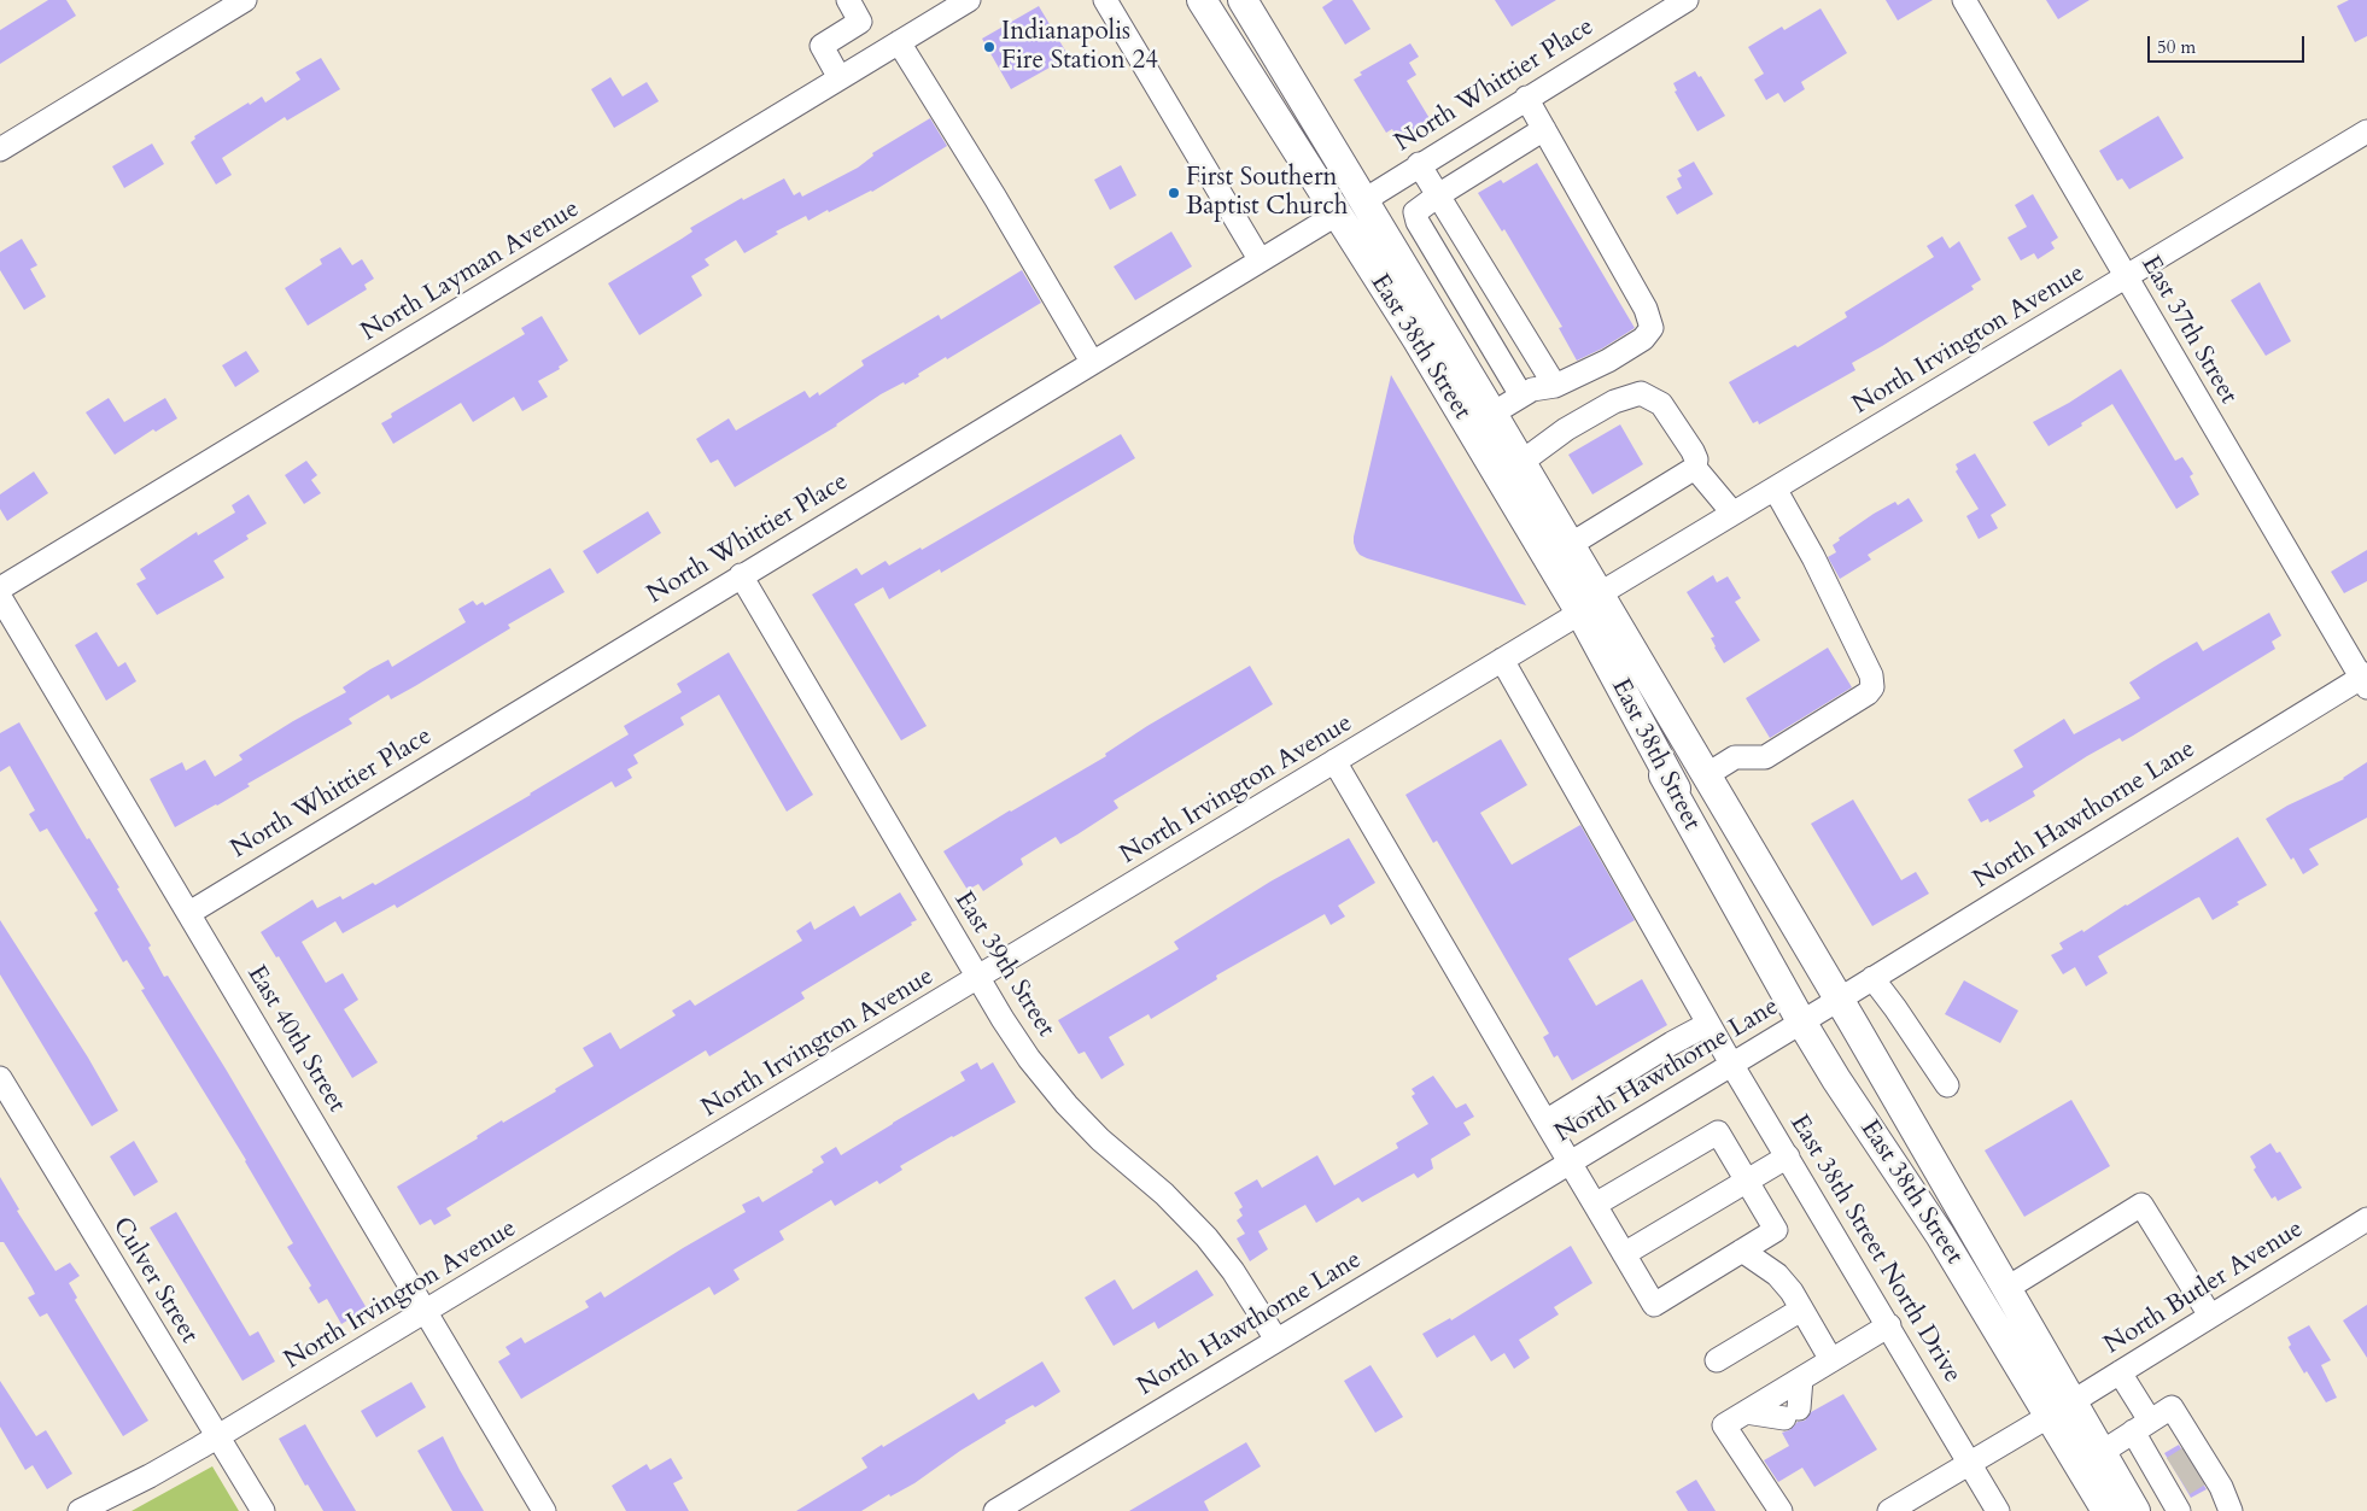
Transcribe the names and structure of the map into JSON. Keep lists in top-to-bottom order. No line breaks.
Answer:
{"streets":{"main road":["East 38th Street"],"street":["North Whittier Place","North Layman Avenue","East 37th Street","North Irvington Avenue","North Hawthorne Lane","East 39th Street","East 40th Street","East 38th Street North Drive","Culver Street","North Butler Avenue"]},"crossings":[["North Whittier Place","East 38th Street"],["North Whittier Place","East 39th Street"],["North Whittier Place","East 40th Street"],["East 37th Street","North Irvington Avenue"],["East 37th Street","North Hawthorne Lane"],["North Irvington Avenue","East 38th Street"],["North Irvington Avenue","East 39th Street"],["North Irvington Avenue","East 40th Street"],["North Irvington Avenue","East 38th Street North Drive"],["North Irvington Avenue","Culver Street"],["East 38th Street","North Hawthorne Lane"],["East 38th Street","North Butler Avenue"],["North Hawthorne Lane","East 39th Street"],["North Hawthorne Lane","East 38th Street North Drive"],["East 38th Street North Drive","North Butler Avenue"]],"places":["Indianapolis Fire Station 24","First Southern Baptist Church"],"scale_bar":"50 m"}
